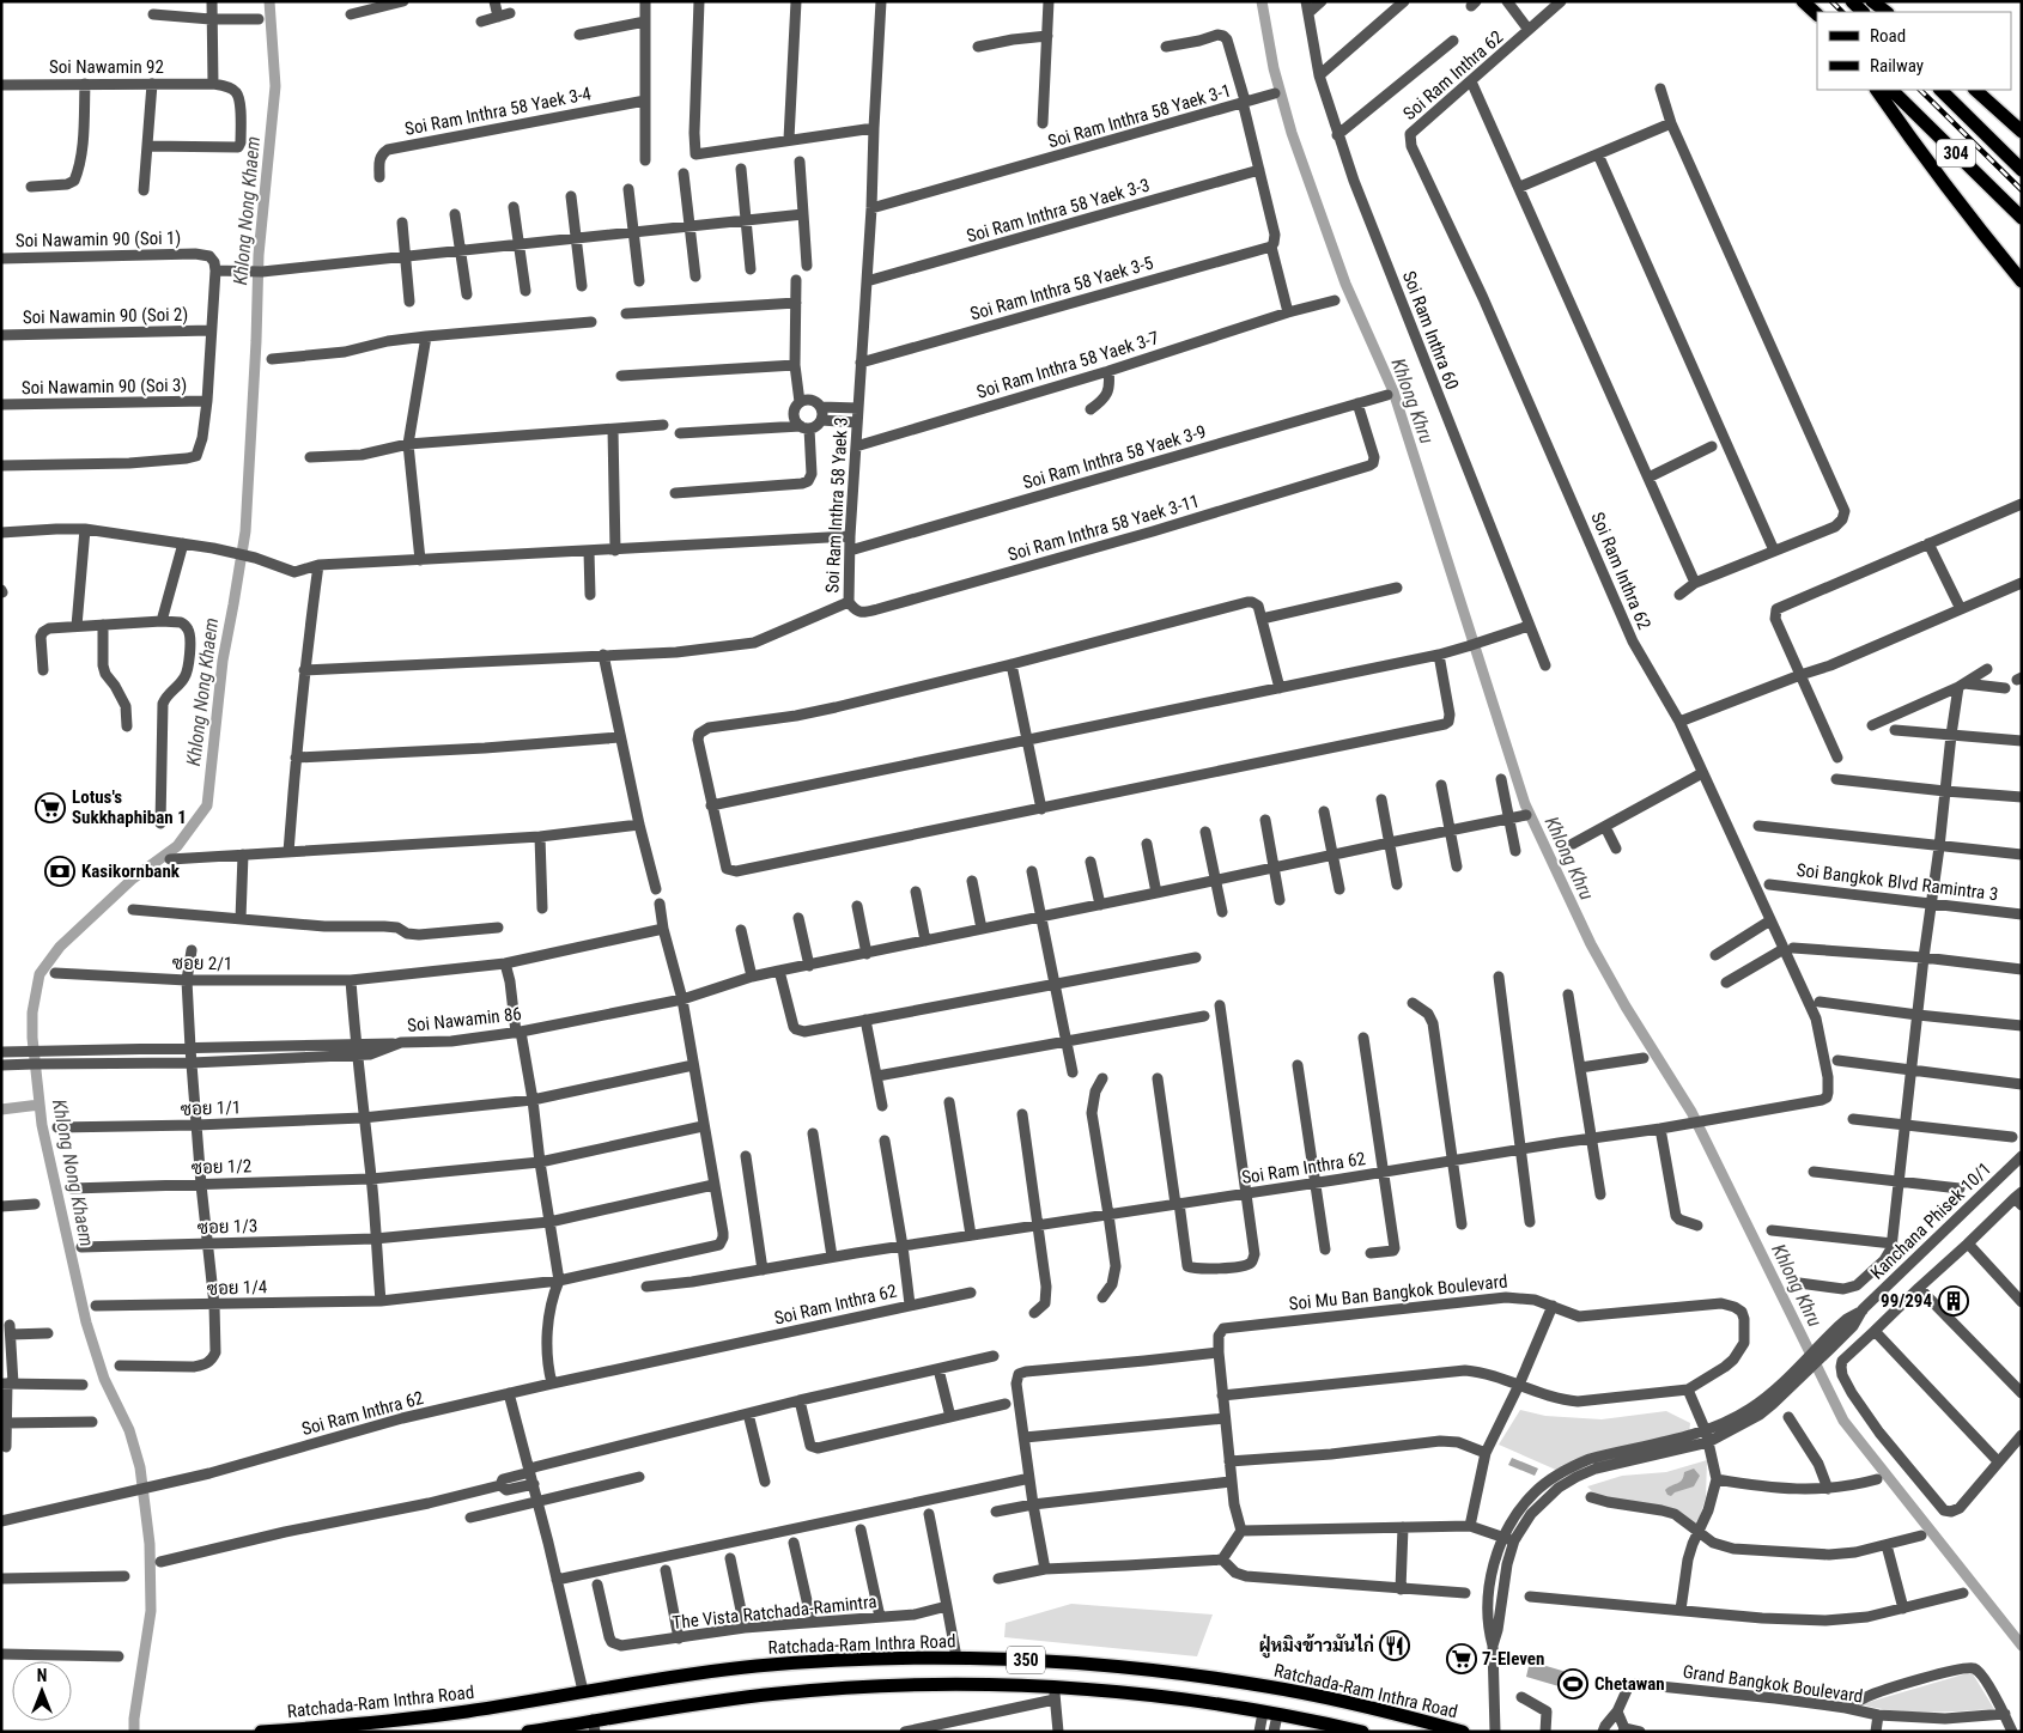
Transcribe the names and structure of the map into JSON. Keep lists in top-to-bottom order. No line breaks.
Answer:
{"streets":{"main road":["304","Ratchada-Ram Inthra Road","350"],"street":["Soi Nawamin 92","Soi Ram Inthra 62","Soi Ram Inthra 58 Yaek 3-4","Soi Ram Inthra 58 Yaek 3-1","Soi Ram Inthra 58 Yaek 3-3","Soi Nawamin 90 (Soi 1)","Soi Ram Inthra 58 Yaek 3-5","Soi Nawamin 90 (Soi 2)","Soi Ram Inthra 60","Soi Ram Inthra 58 Yaek 3-7","Soi Nawamin 90 (Soi 3)","Soi Ram Inthra 58 Yaek 3-9","Soi Ram Inthra 58 Yaek 3","Soi Ram Inthra 58 Yaek 3-11","Soi Bangkok Blvd Ramintra 3","ซอย 2/1","Soi Nawamin 86","ซอย 1/1","ซอย 1/2","Kanchana Phisek 10/1","ซอย 1/3","ซอย 1/4","Soi Mu Ban Bangkok Boulevard","The Vista Ratchada-Ramintra","Grand Bangkok Boulevard"]},"crossings":[["Soi Ram Inthra 58 Yaek 3-1","Soi Ram Inthra 58 Yaek 3-3"],["Soi Ram Inthra 58 Yaek 3-1","Soi Ram Inthra 58 Yaek 3-5"],["Soi Ram Inthra 58 Yaek 3-1","Soi Ram Inthra 58 Yaek 3-7"],["Soi Ram Inthra 58 Yaek 3-1","Soi Ram Inthra 58 Yaek 3"],["Soi Ram Inthra 58 Yaek 3-3","Soi Ram Inthra 58 Yaek 3"],["Soi Ram Inthra 58 Yaek 3-5","Soi Ram Inthra 58 Yaek 3"],["Soi Ram Inthra 58 Yaek 3-7","Soi Ram Inthra 58 Yaek 3"],["Soi Ram Inthra 58 Yaek 3-9","Soi Ram Inthra 58 Yaek 3"],["Soi Ram Inthra 58 Yaek 3-9","Soi Ram Inthra 58 Yaek 3-11"],["Soi Ram Inthra 58 Yaek 3","Soi Ram Inthra 58 Yaek 3-11"],["ซอย 1/3","ซอย 1/4"]],"water":["Khlong Nong Khaem","Khlong Khru"],"places":{"supermarket":["Lotus's Sukkhaphiban 1","7-Eleven"],"bank":["Kasikornbank"],"building":["99/294"],"restaurant":["ฝู่หมิงข้าวมันไก่"],"sports":["Chetawan"]},"legend":["Road","Railway"],"north":"top"}
